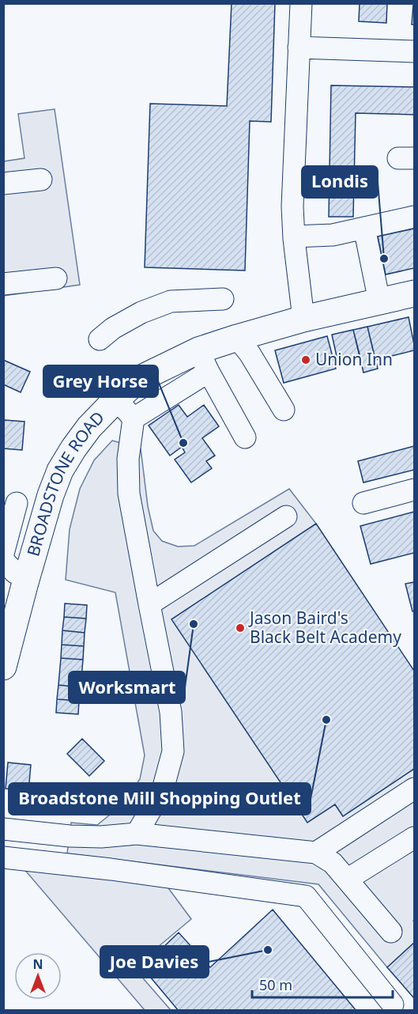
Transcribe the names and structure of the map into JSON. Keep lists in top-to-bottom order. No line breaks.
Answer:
{"streets":{"main road":["BROADSTONE ROAD"]},"places":["Londis","Union Inn","Grey Horse","Worksmart","Jason Baird's Black Belt Academy","Broadstone Mill Shopping Outlet","Joe Davies"],"scale_bar":"50 m","north":"top"}
